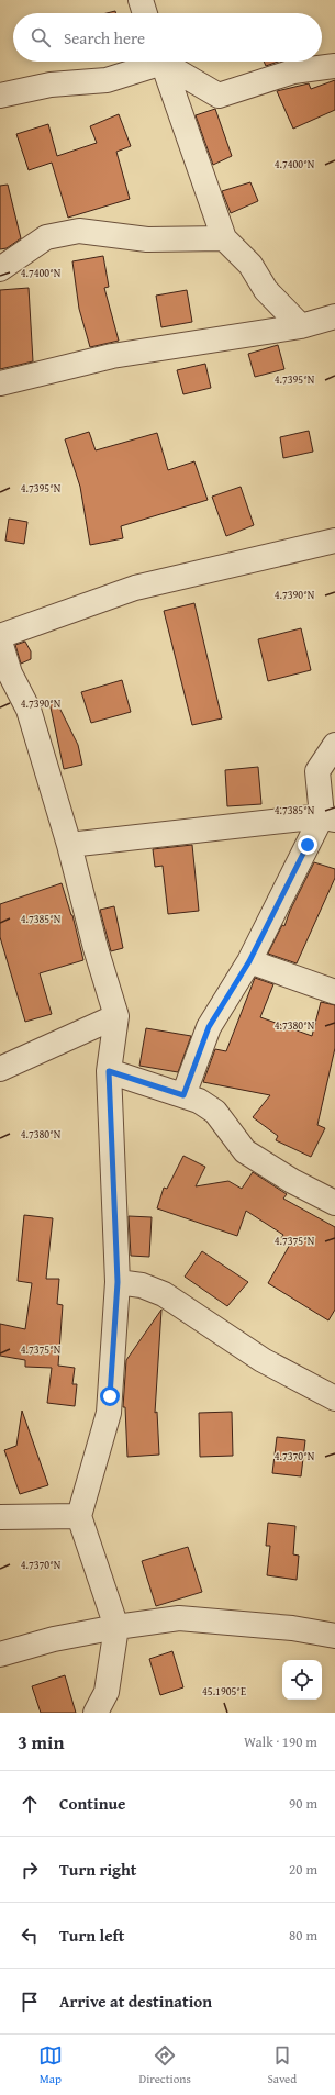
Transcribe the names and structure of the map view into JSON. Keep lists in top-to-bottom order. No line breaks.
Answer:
{"page":{"search":"Search here","heading":["3 min","Walk · 190 m"],"list":[["Continue","90 m"],["Turn right","20 m"],["Turn left","80 m"],"Arrive at destination"],"nav":["Map","Directions","Saved"]},"coordinates":["4.7400°N","4.7395°N","4.7390°N","4.7385°N","4.7380°N","4.7375°N","4.7370°N","45.1905°E"]}
